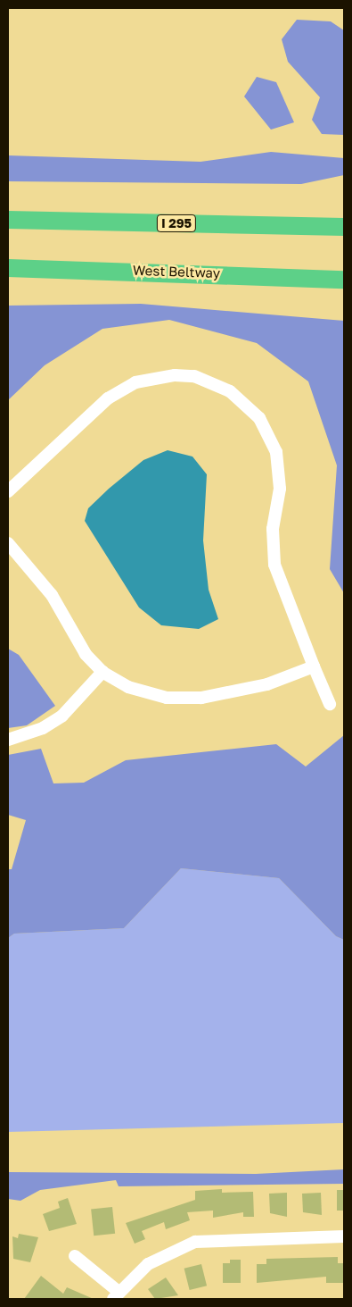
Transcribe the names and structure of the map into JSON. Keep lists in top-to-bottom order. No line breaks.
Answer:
{"streets":{"highway":["I 295","West Beltway"]}}
